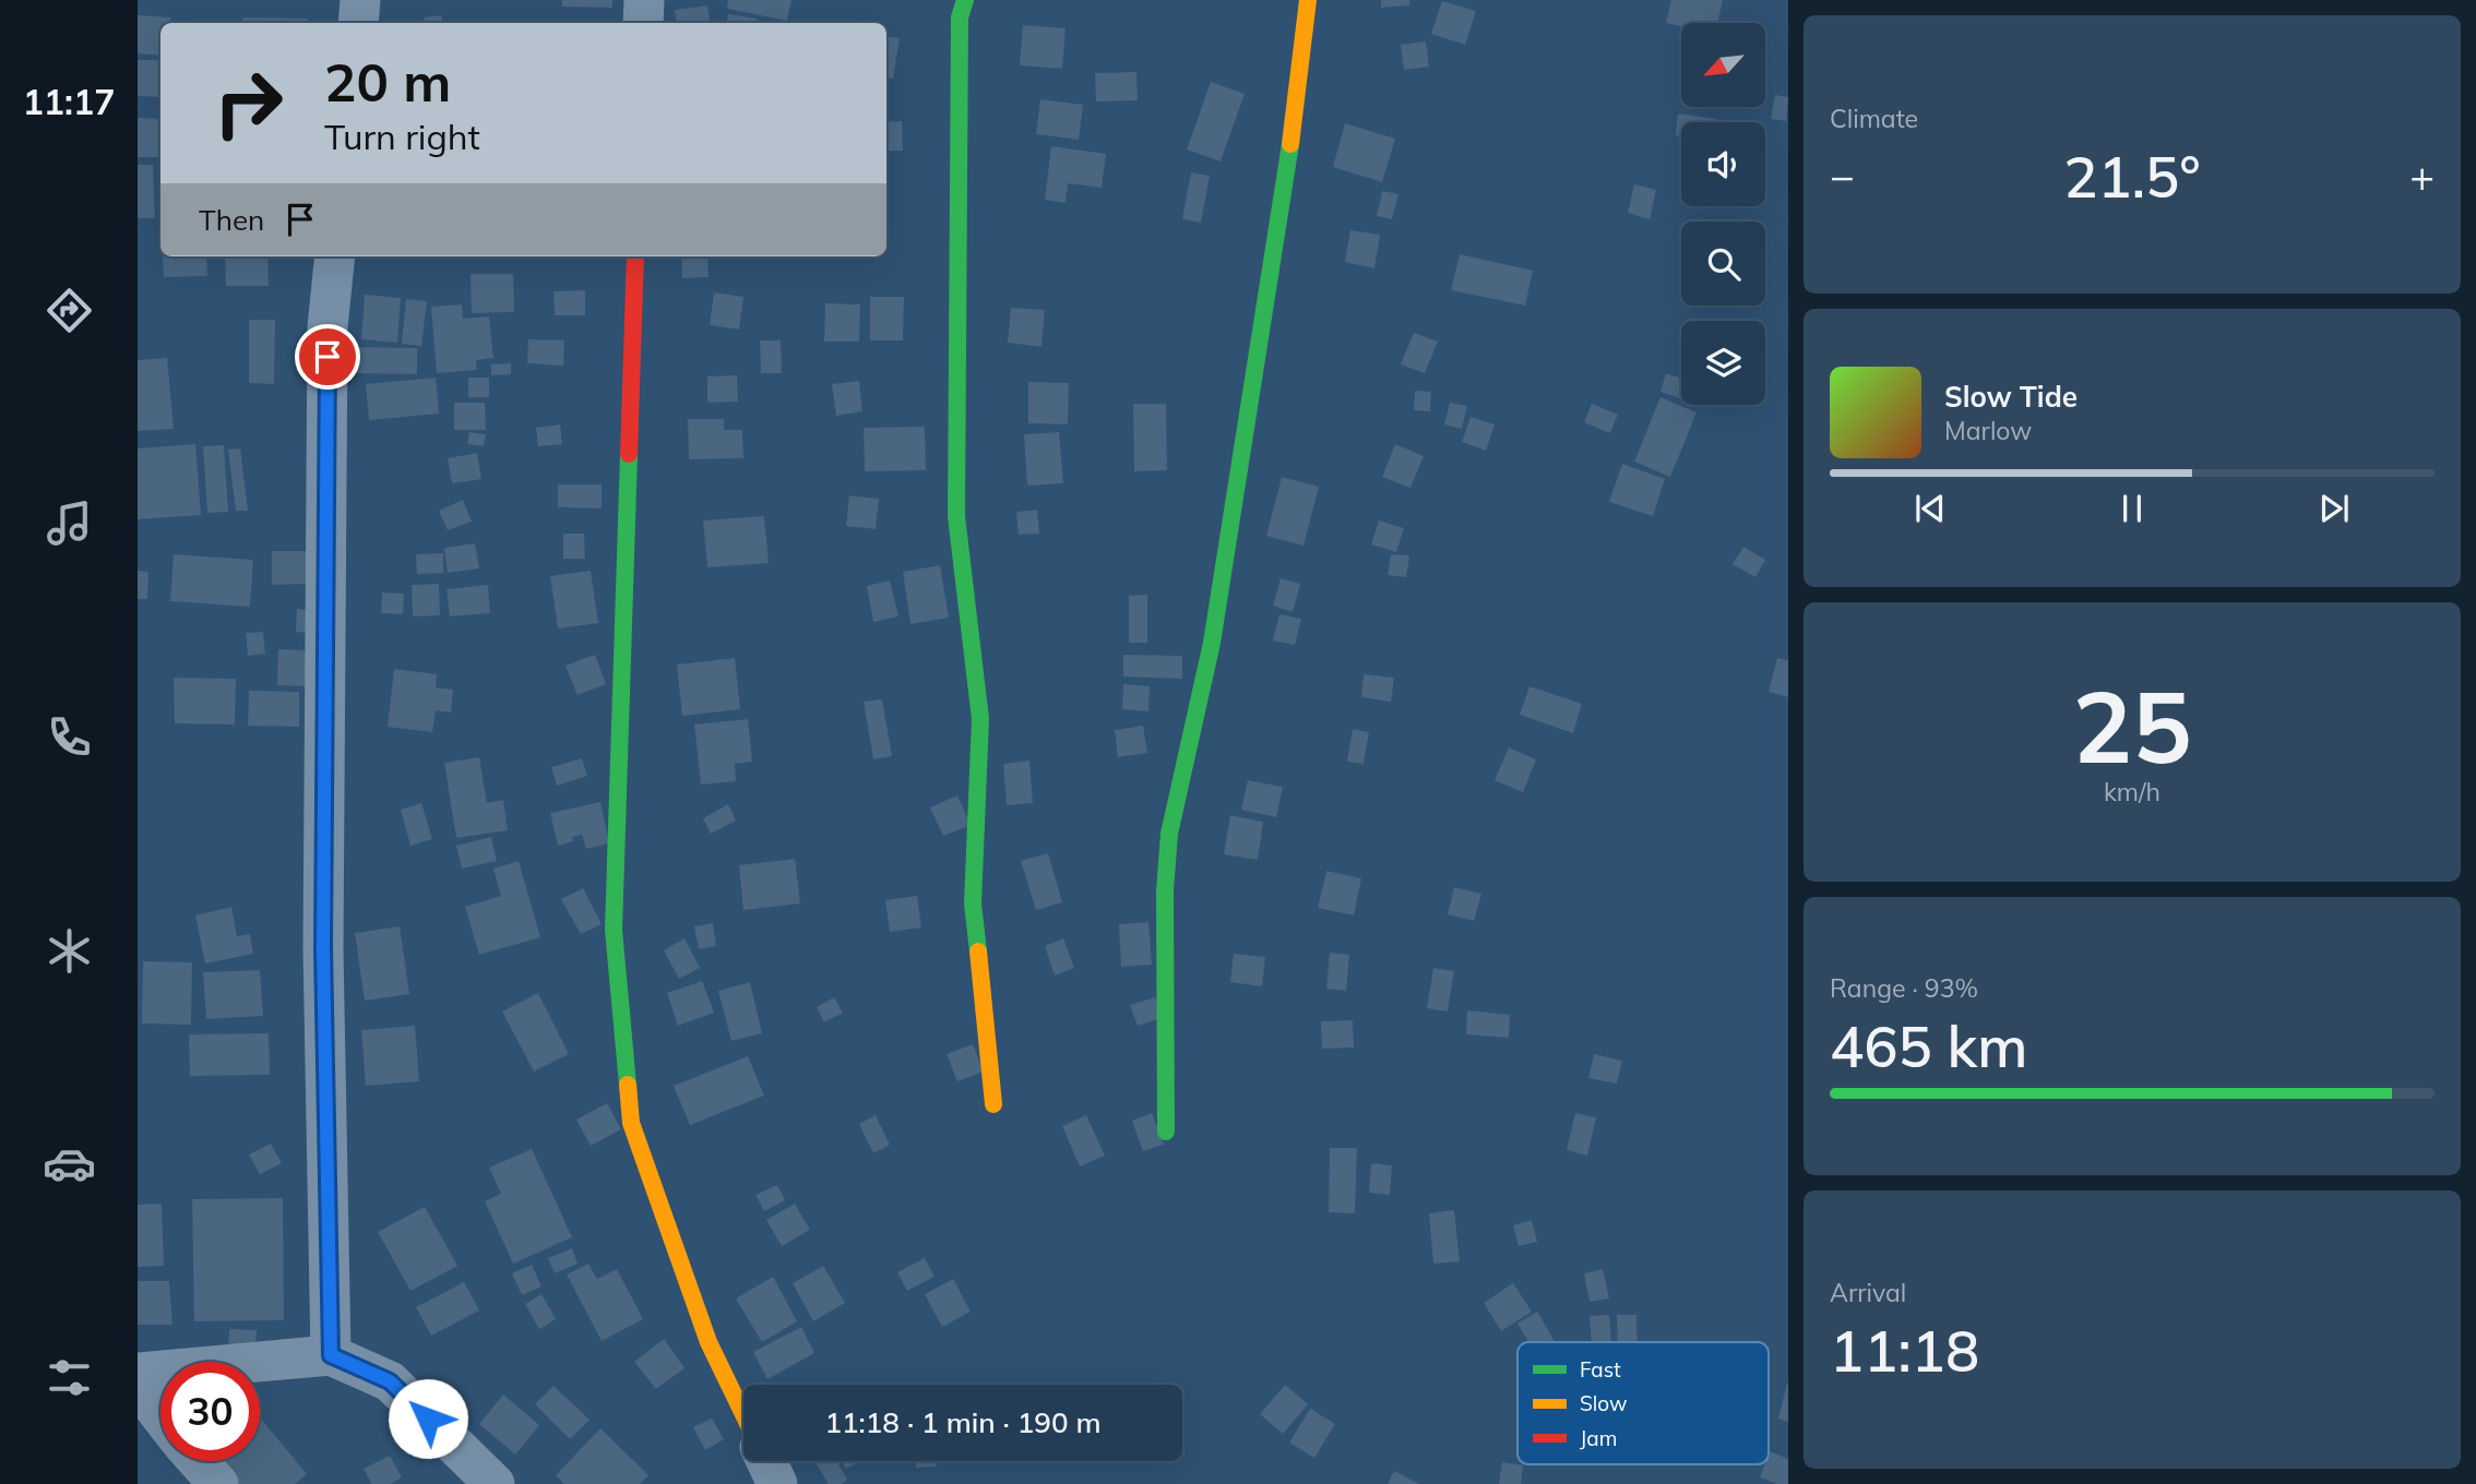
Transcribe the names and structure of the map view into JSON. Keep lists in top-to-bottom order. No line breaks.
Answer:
{"legend":["Fast","Slow","Jam"],"north":"bottom left","page":{"tabs":"11:17","tile":["Climate",["25","km/h"],["Range · 93%","465 km"],["Arrival","11:18"]],"turn":["20 m","Turn right"],"heat":["−","21.5°","+"],"then":"Then","song":["Slow Tide","Marlow"],"limit":"30","trip":"11:18 · 1 min · 190 m"}}
